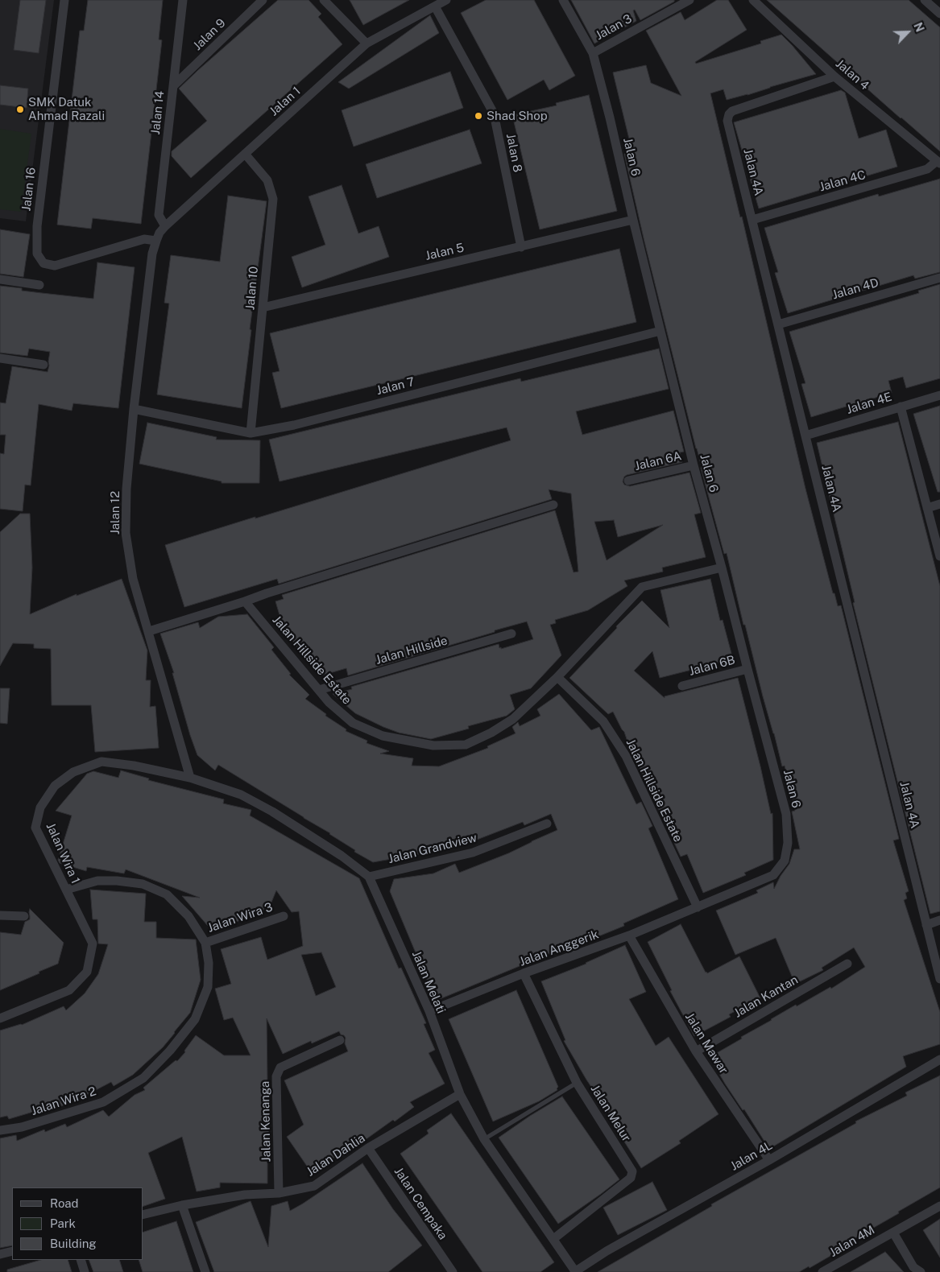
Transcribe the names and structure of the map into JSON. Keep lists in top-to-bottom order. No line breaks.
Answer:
{"streets":{"street":["Jalan 3","Jalan 9","Jalan 4","Jalan 1","Jalan 14","Jalan 8","Jalan 6","Jalan 4A","Jalan 4C","Jalan 16","Jalan 5","Jalan 10","Jalan 4D","Jalan 7","Jalan 4E","Jalan 6A","Jalan 12","Jalan Hillside","Jalan Hillside Estate","Jalan 6B","Jalan Grandview","Jalan Wira 1","Jalan Wira 3","Jalan Anggerik","Jalan Melati","Jalan Kantan","Jalan Mawar","Jalan Wira 2","Jalan Melur","Jalan Kenanga","Jalan Dahlia","Jalan 4L","Jalan Cempaka","Jalan 4M"]},"crossings":[["Jalan 3","Jalan 6"],["Jalan 9","Jalan 14"],["Jalan 4","Jalan 4A"],["Jalan 4","Jalan 4C"],["Jalan 1","Jalan 14"],["Jalan 1","Jalan 8"],["Jalan 1","Jalan 16"],["Jalan 1","Jalan 10"],["Jalan 1","Jalan 12"],["Jalan 8","Jalan 5"],["Jalan 6","Jalan 5"],["Jalan 6","Jalan 7"],["Jalan 6","Jalan 6A"],["Jalan 6","Jalan Hillside Estate"],["Jalan 6","Jalan 6B"],["Jalan 6","Jalan Anggerik"],["Jalan 4A","Jalan 4C"],["Jalan 4A","Jalan 4D"],["Jalan 4A","Jalan 4E"],["Jalan 16","Jalan 12"],["Jalan 5","Jalan 10"],["Jalan 10","Jalan 7"],["Jalan 7","Jalan 12"],["Jalan 12","Jalan Wira 1"],["Jalan 12","Jalan Melati"],["Jalan Hillside","Jalan Hillside Estate"],["Jalan Hillside Estate","Jalan Anggerik"],["Jalan Grandview","Jalan Melati"],["Jalan Wira 1","Jalan Melati"],["Jalan Wira 1","Jalan Wira 2"],["Jalan Wira 3","Jalan Wira 2"],["Jalan Anggerik","Jalan Melati"],["Jalan Anggerik","Jalan Mawar"],["Jalan Anggerik","Jalan Melur"],["Jalan Melati","Jalan Melur"],["Jalan Melati","Jalan Dahlia"],["Jalan Melati","Jalan 4L"],["Jalan Kantan","Jalan Mawar"],["Jalan Mawar","Jalan 4L"],["Jalan Kenanga","Jalan Dahlia"],["Jalan Dahlia","Jalan Cempaka"]],"places":["SMK Datuk Ahmad Razali","Shad Shop"],"legend":["Road","Park","Building"],"north":"top right"}
